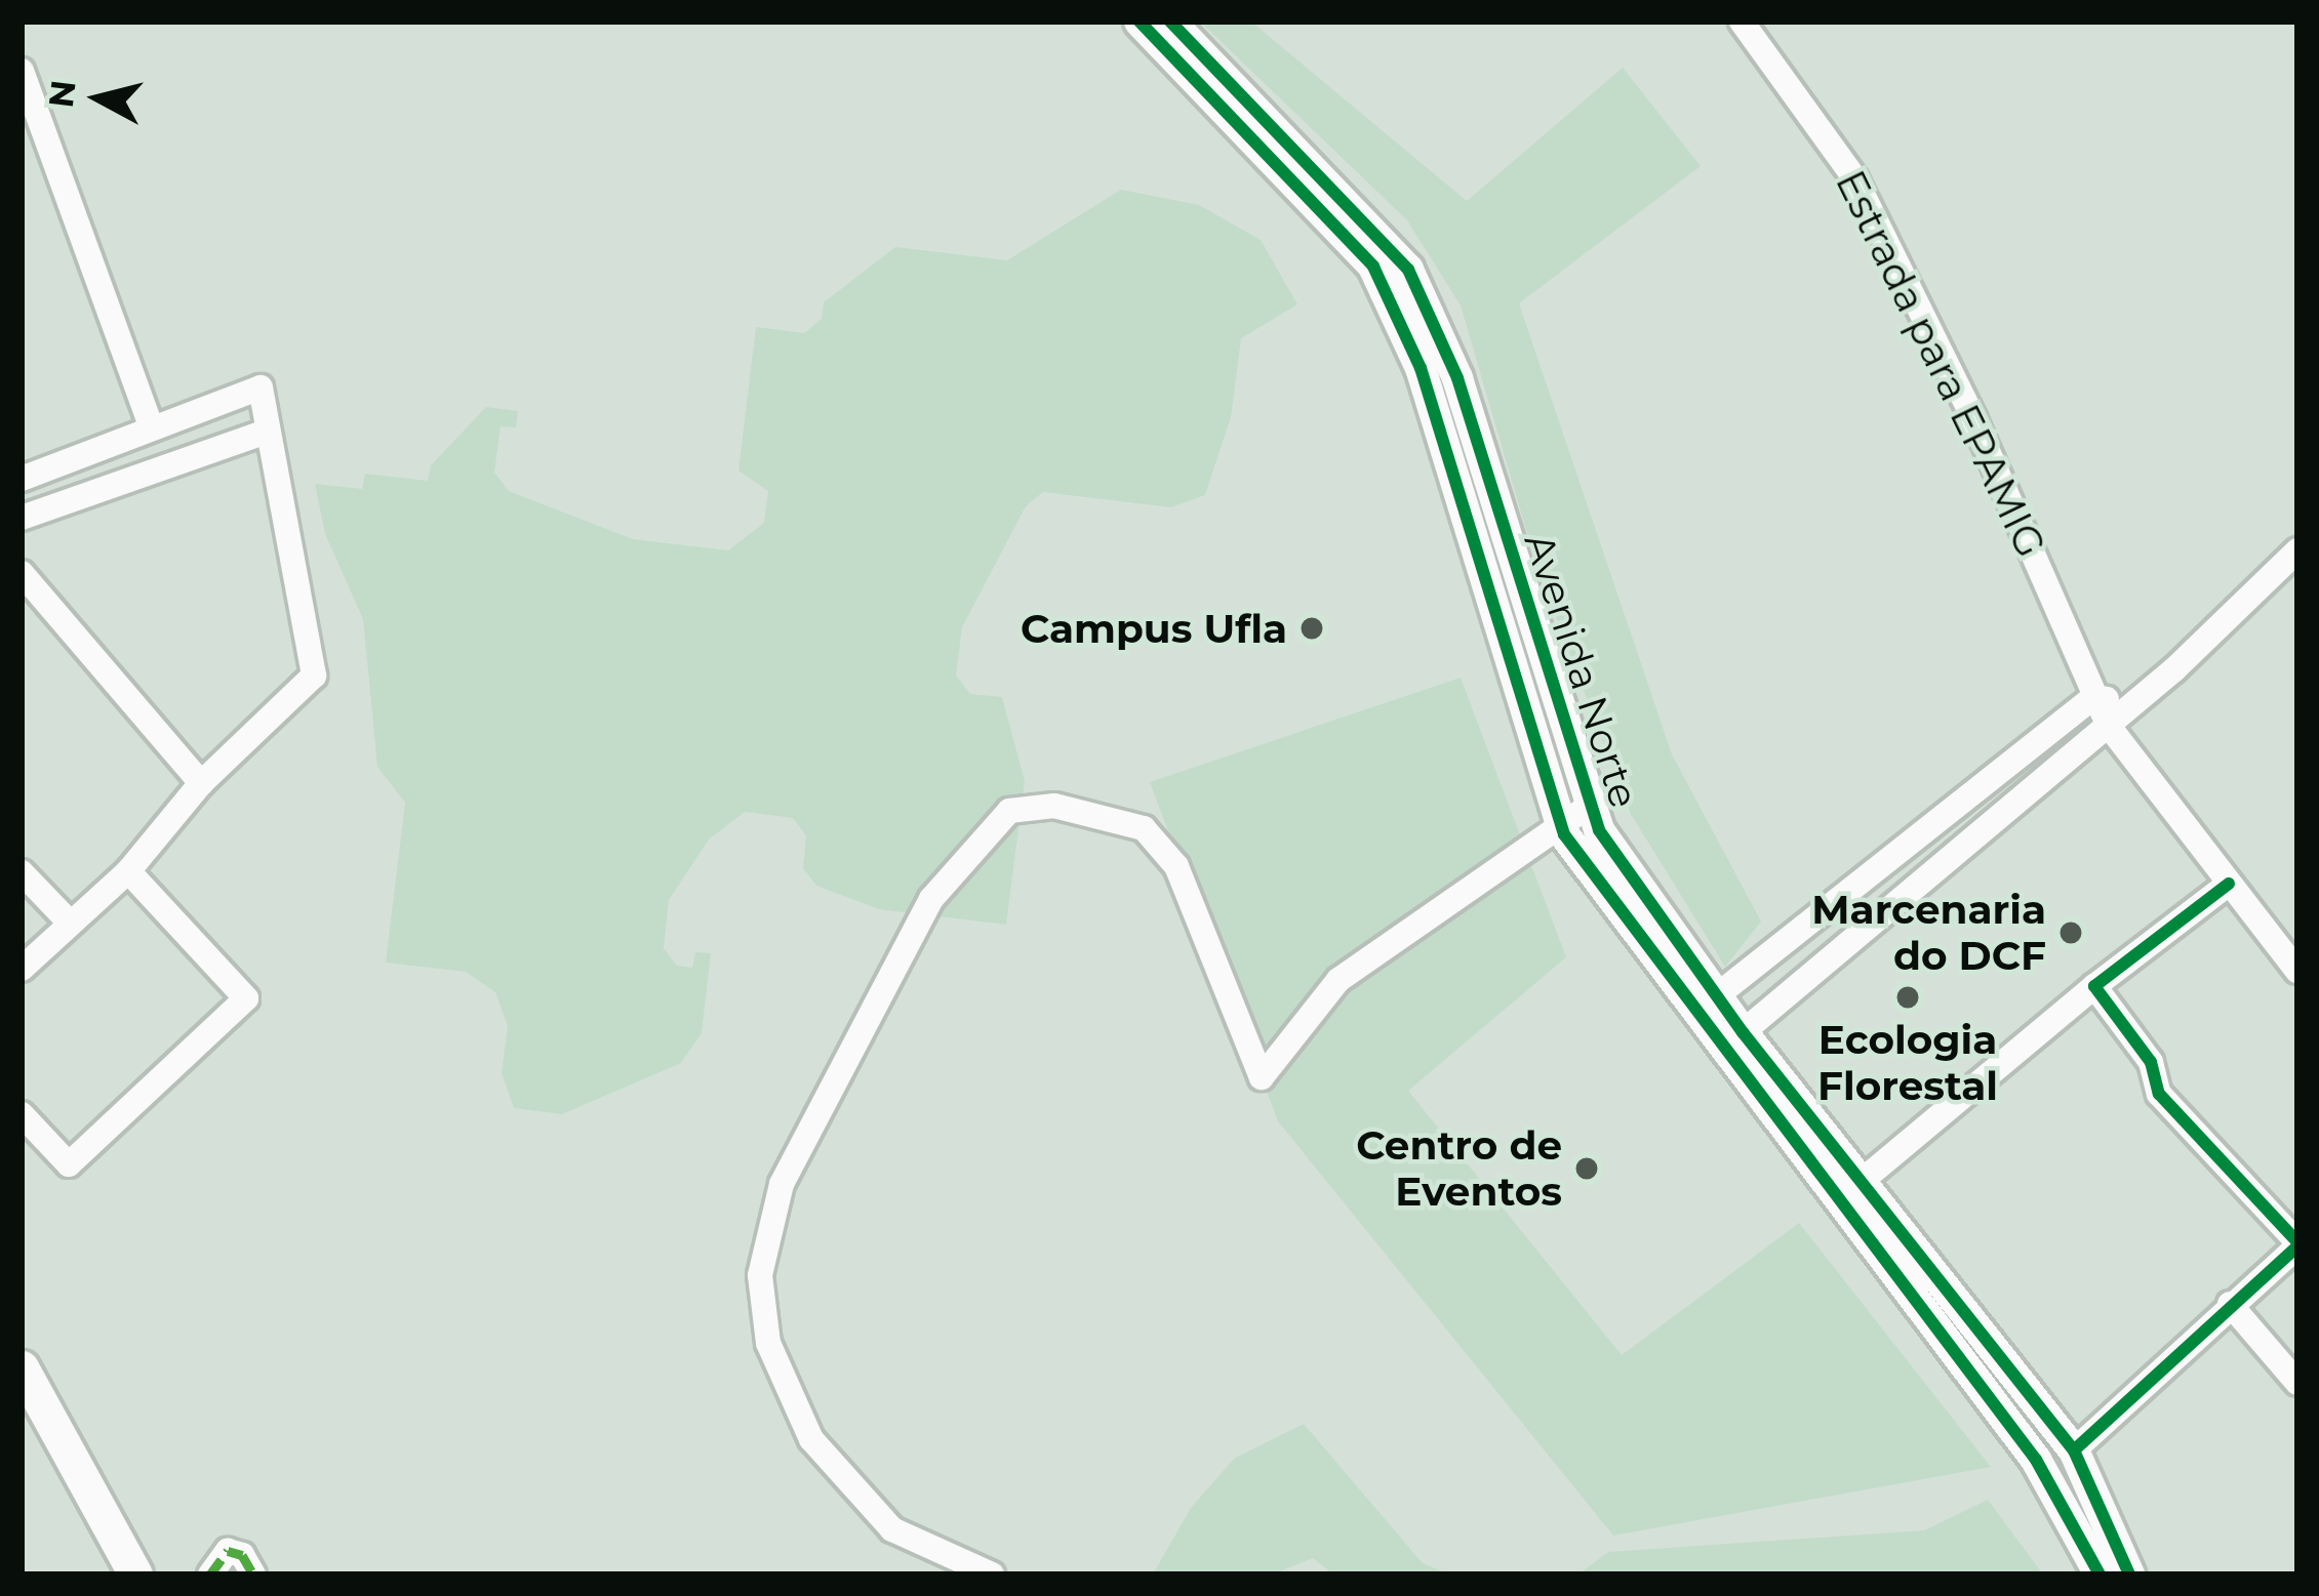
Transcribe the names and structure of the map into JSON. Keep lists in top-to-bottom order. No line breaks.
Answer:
{"streets":{"street":["Estrada para EPAMIG","Avenida Norte"]},"places":["Campus Ufla","Marcenaria do DCF","Ecologia Florestal","Centro de Eventos"],"north":"left"}
